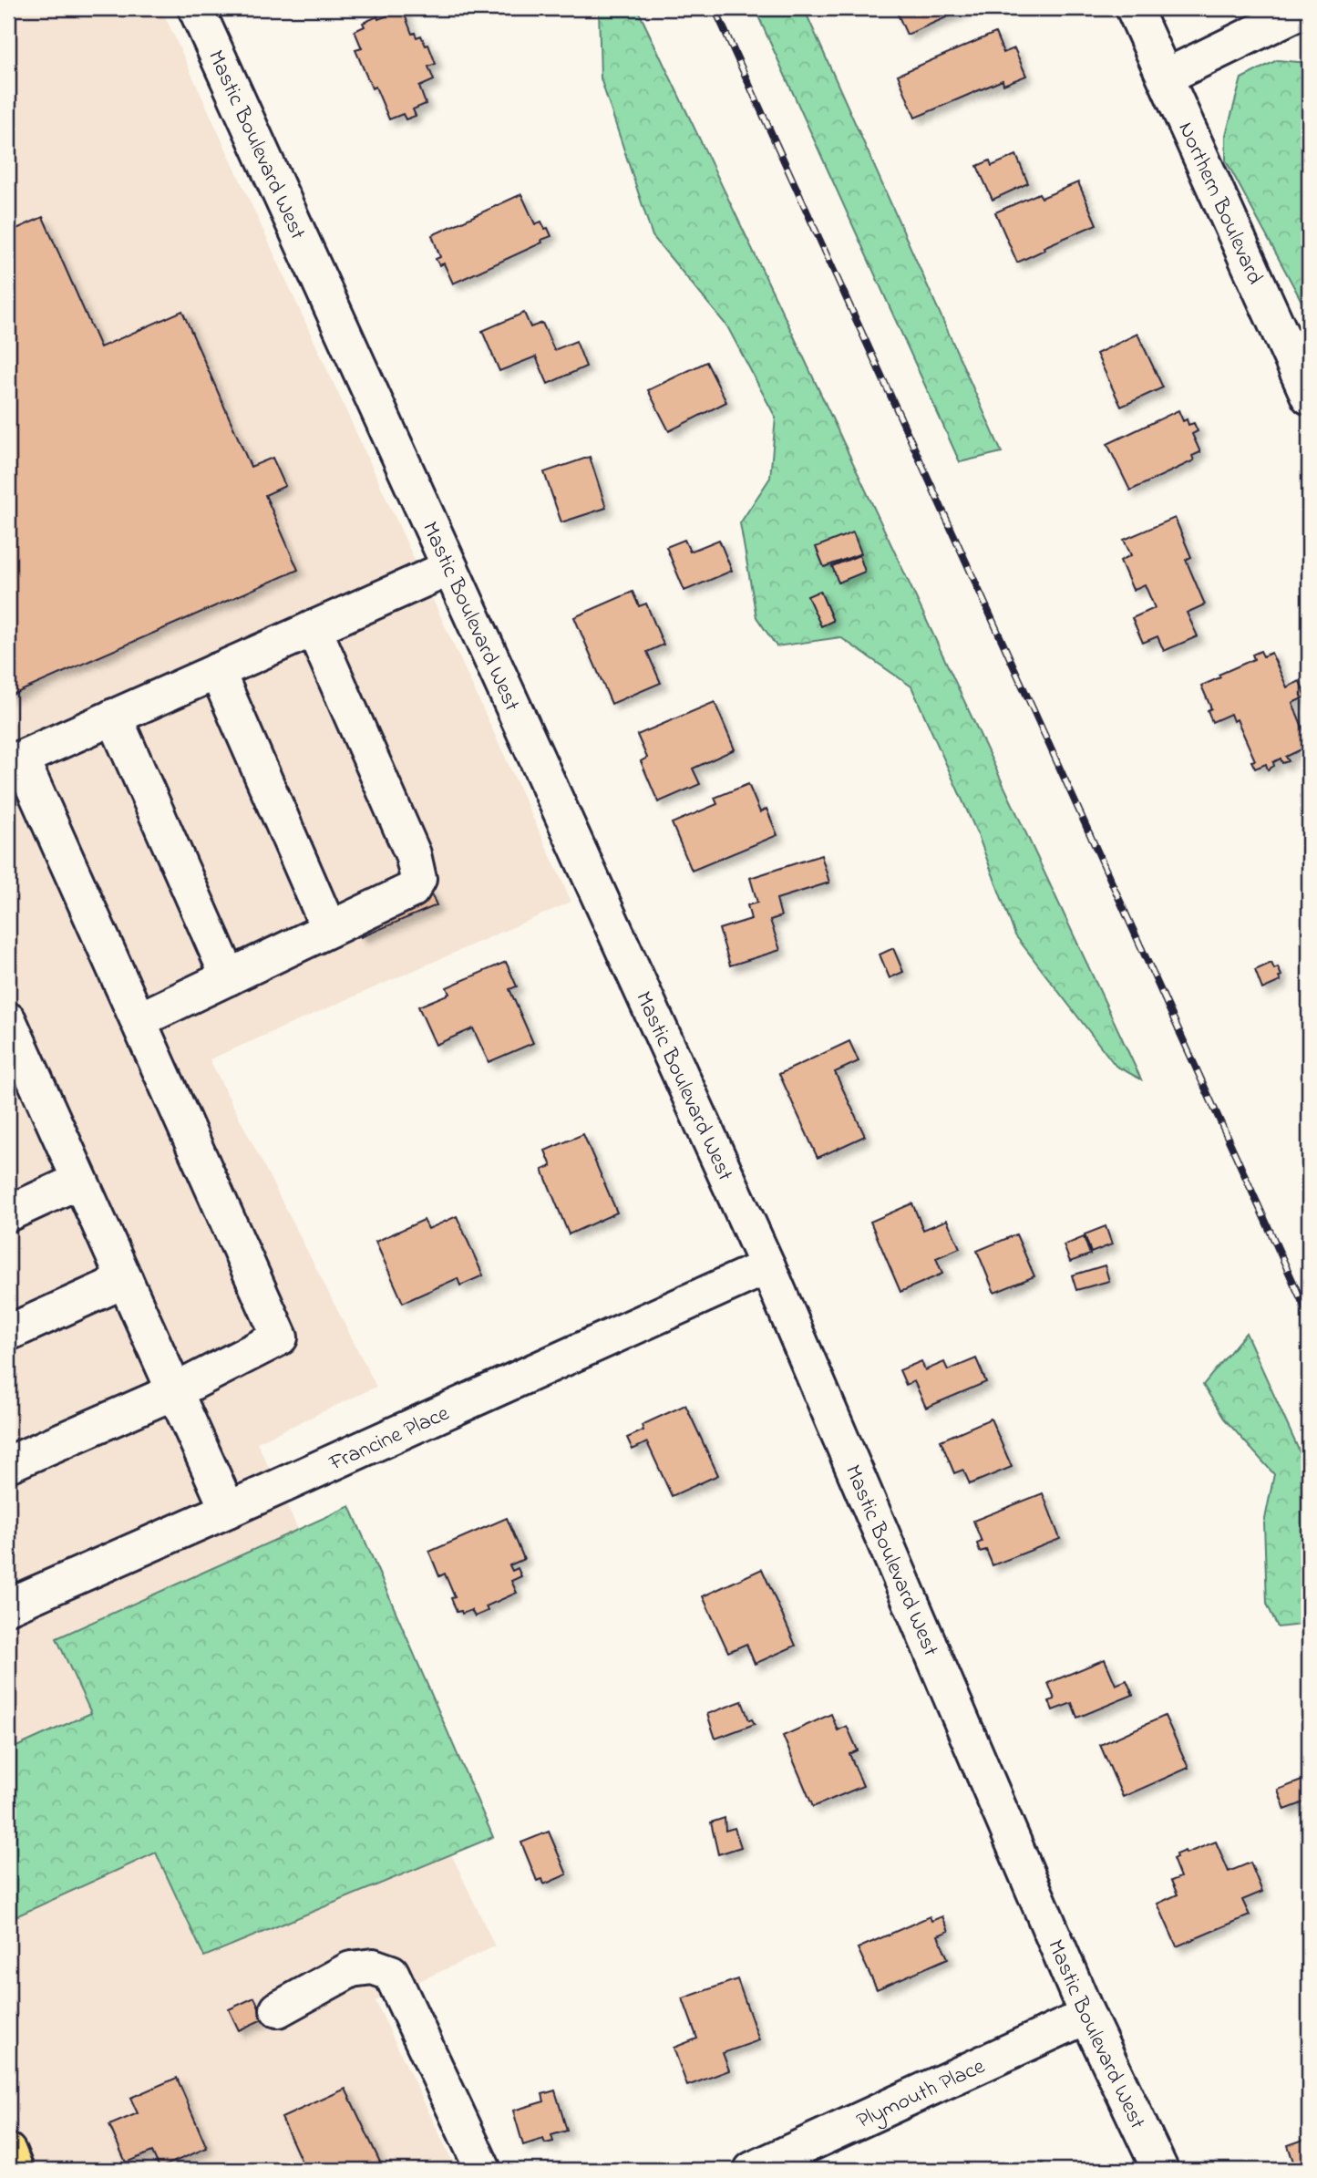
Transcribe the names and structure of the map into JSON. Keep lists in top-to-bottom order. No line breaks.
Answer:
{"streets":{"street":["Mastic Boulevard West","Northern Boulevard","Francine Place","Plymouth Place"]},"crossings":[["Mastic Boulevard West","Francine Place"],["Mastic Boulevard West","Plymouth Place"]]}
